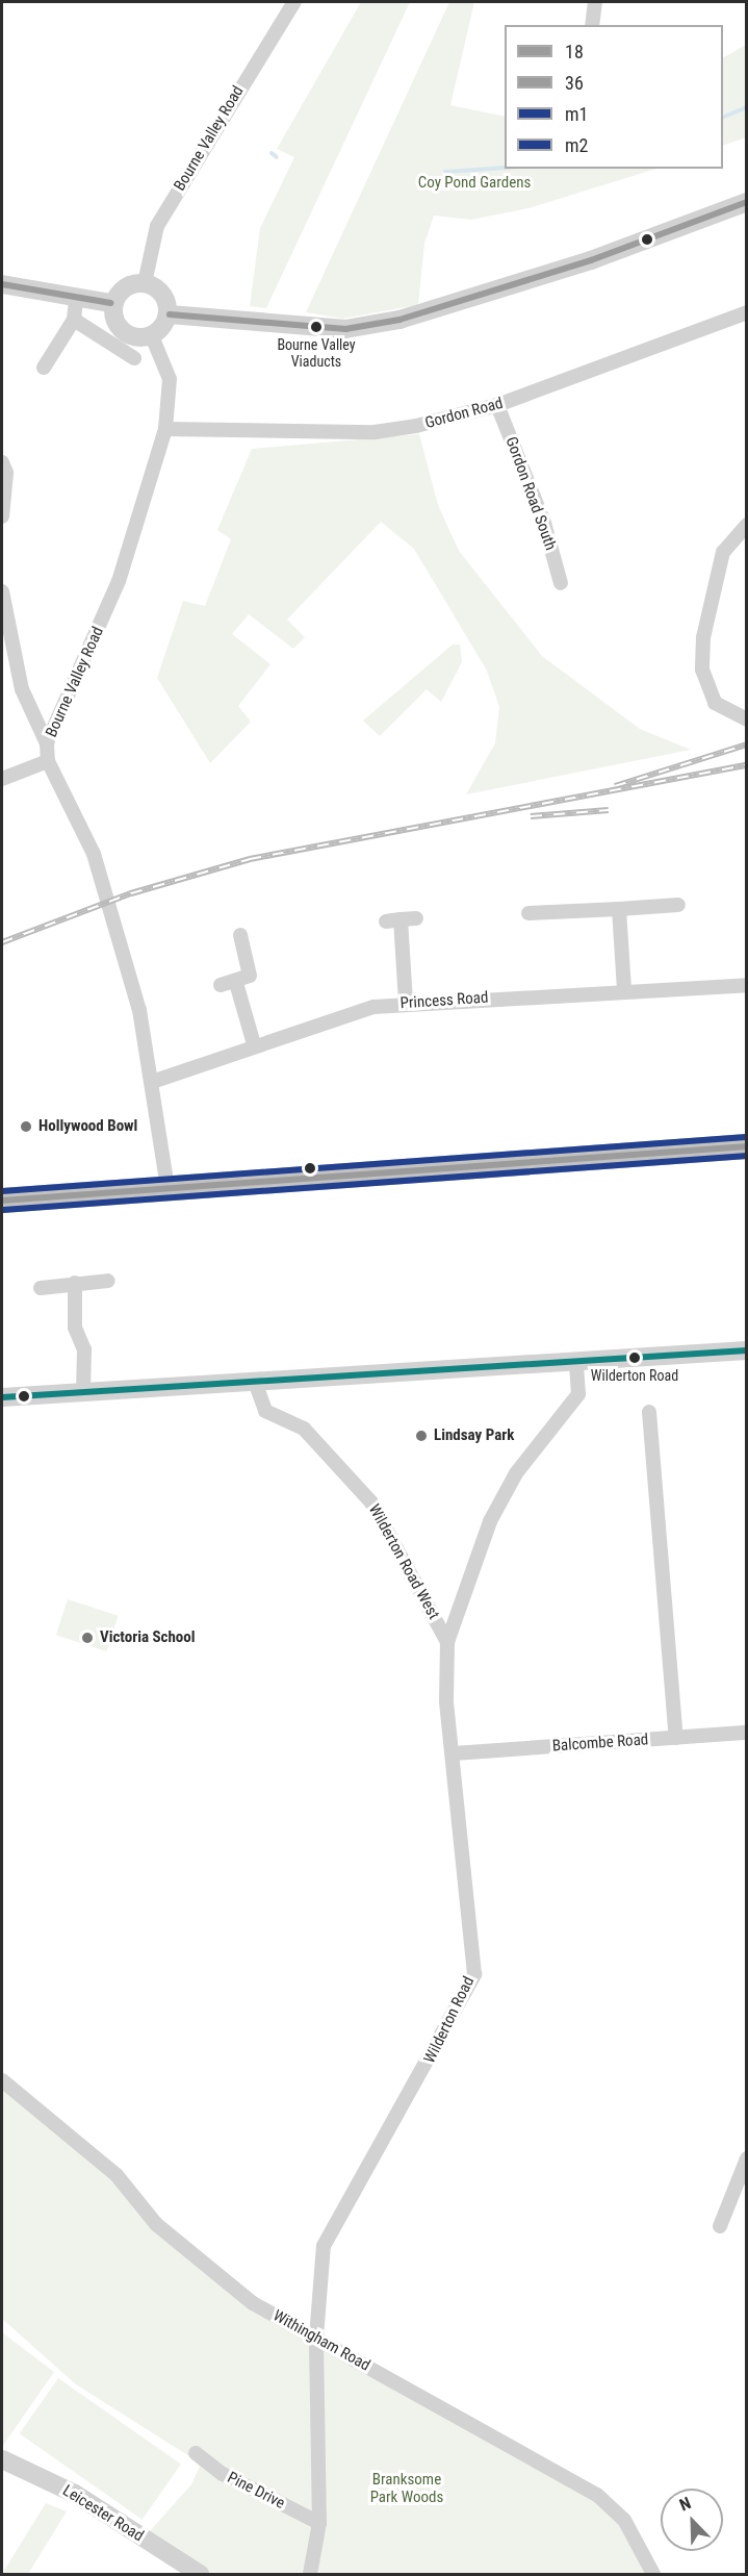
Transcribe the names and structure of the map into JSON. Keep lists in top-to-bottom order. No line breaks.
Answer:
{"streets":{"street":["Bourne Valley Road","Gordon Road","Gordon Road South","Princess Road","Wilderton Road West","Balcombe Road","Wilderton Road","Withingham Road","Pine Drive","Leicester Road"]},"crossings":[["Bourne Valley Road","Gordon Road"],["Bourne Valley Road","Princess Road"],["Gordon Road","Gordon Road South"],["Wilderton Road West","Wilderton Road"],["Balcombe Road","Wilderton Road"],["Wilderton Road","Withingham Road"],["Wilderton Road","Pine Drive"]],"parks":["Coy Pond Gardens","Branksome Park Woods"],"places":["Bourne Valley Viaducts","Hollywood Bowl","Wilderton Road","Lindsay Park","Victoria School"],"lines":["transit line 36","transit line m2","transit line 18","transit line m1"],"legend":["18","36","m1","m2"],"north":"top left"}
